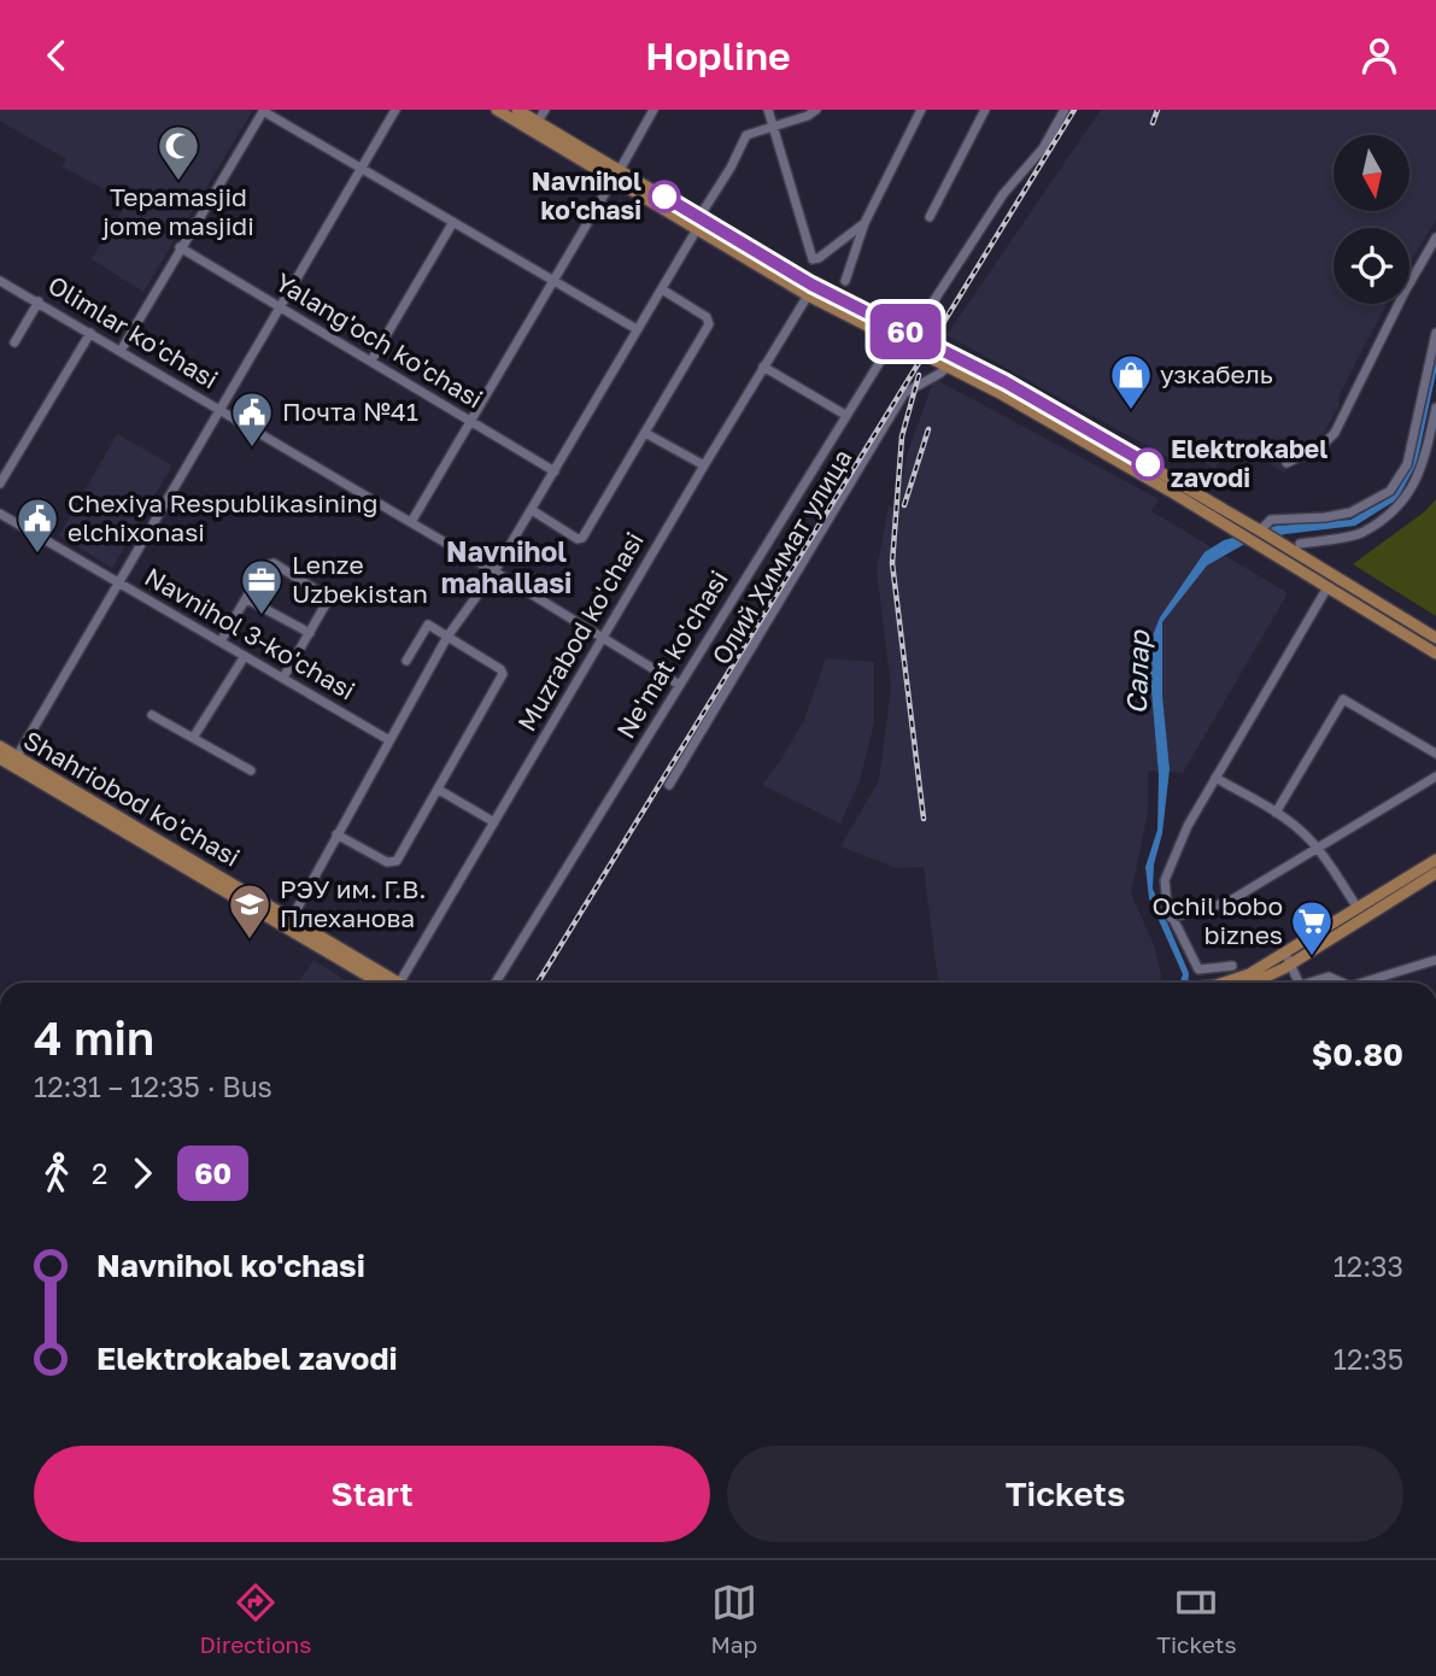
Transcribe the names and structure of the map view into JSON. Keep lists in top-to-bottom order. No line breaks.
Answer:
{"streets":{"main road":["Shahriobod ko'chasi"],"street":["Olimlar ko'chasi","Yalang'och ko'chasi","Олий Химмат улица","Muzrabod ko'chasi","Navnihol 3-ko'chasi","Ne'mat ko'chasi"]},"crossings":[["Olimlar ko'chasi","Muzrabod ko'chasi"],["Olimlar ko'chasi","Ne'mat ko'chasi"]],"districts":["Navnihol mahallasi"],"water":["Салар"],"places":{"mosque":["Tepamasjid jome masjidi"],"other":["Navnihol ko'chasi","Elektrokabel zavodi"],"shop":["узкабель"],"public building":["Почта №41","Chexiya Respublikasining elchixonasi"],"office":["Lenze Uzbekistan"],"school or university":["РЭУ им. Г.В. Плеханова"],"supermarket":["Ochil bobo biznes"]},"lines":["bus line 60"],"north":"bottom","page":{"header":"Hopline","on_map":"60","heading":["4 min","12:31 – 12:35 · Bus","$0.80"],"legs":["2","60"],"list":[{"name":"Navnihol ko'chasi","value":"12:33"},{"name":"Elektrokabel zavodi","value":"12:35"}],"buttons":["Start","Tickets"],"tabs":["Directions","Map","Tickets"]}}
